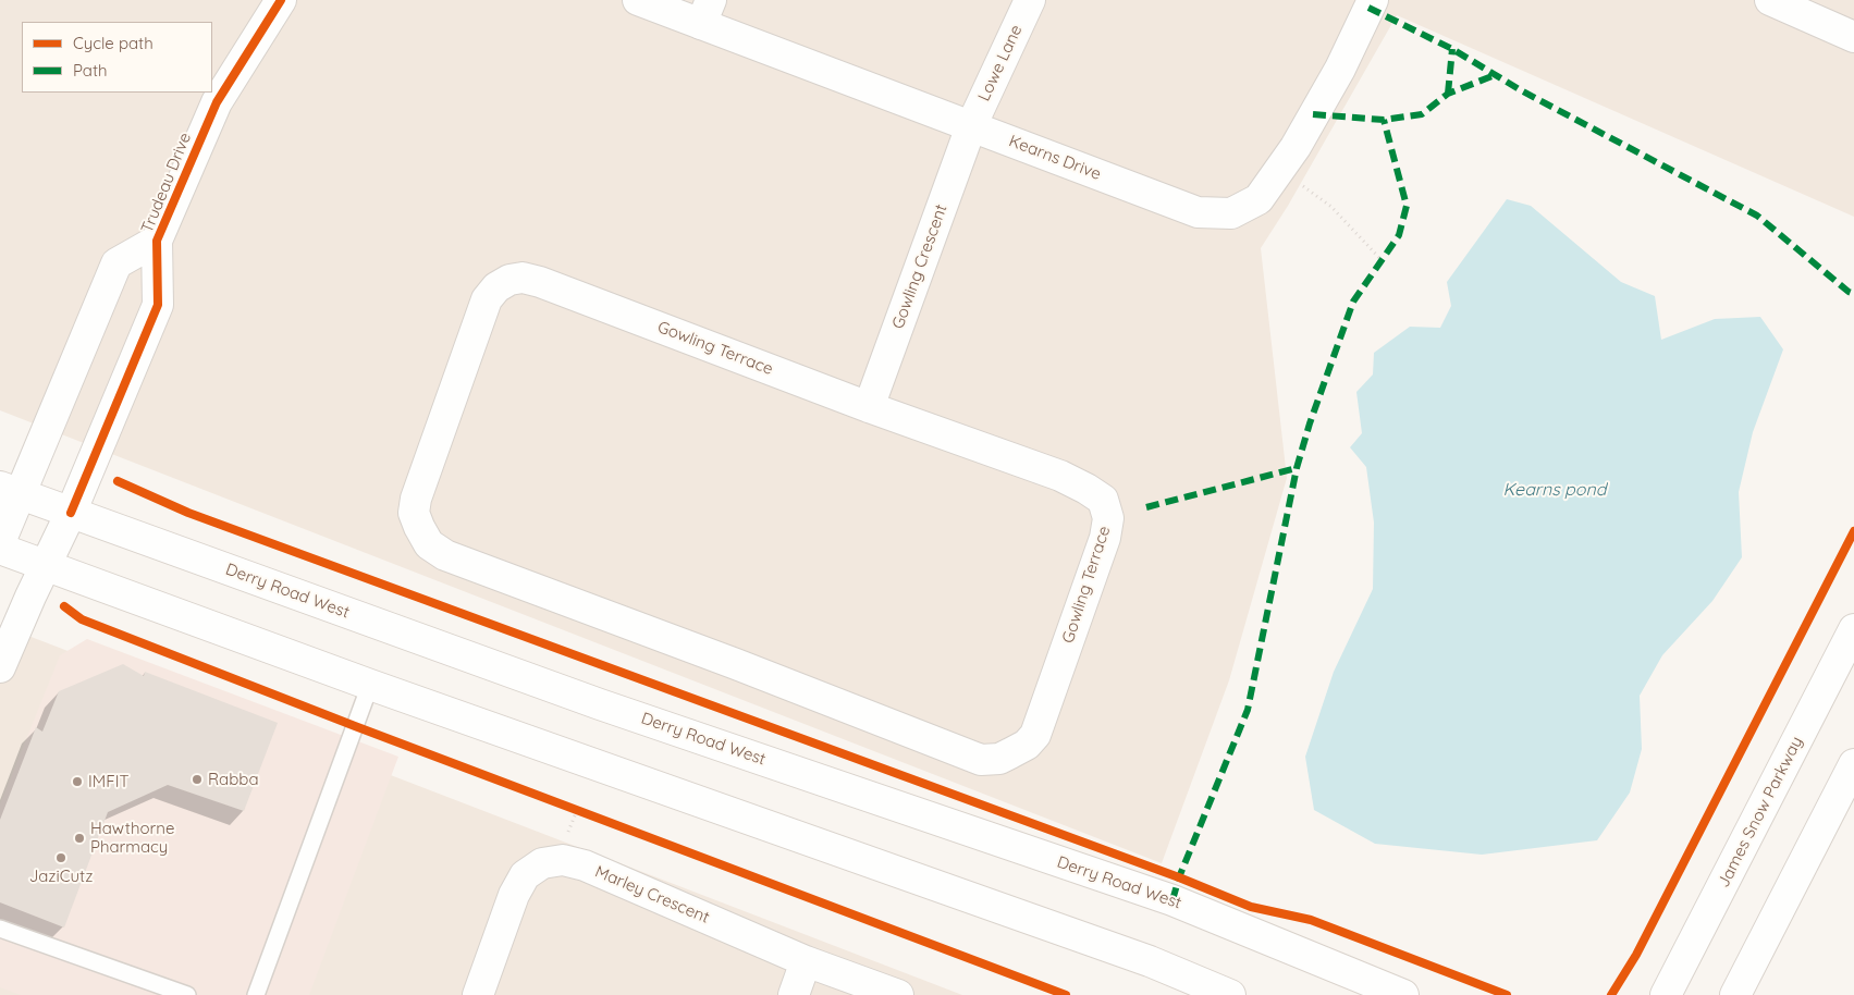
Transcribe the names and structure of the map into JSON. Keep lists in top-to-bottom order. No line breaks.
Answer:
{"streets":{"street":["Lowe Lane","Kearns Drive","Trudeau Drive","Gowling Crescent","Gowling Terrace","Derry Road West","James Snow Parkway","Marley Crescent"]},"crossings":[["Lowe Lane","Kearns Drive"],["Lowe Lane","Gowling Crescent"],["Kearns Drive","Gowling Crescent"],["Trudeau Drive","Derry Road West"],["Gowling Crescent","Gowling Terrace"]],"water":["Kearns pond"],"places":["Rabba","IMFIT","Hawthorne Pharmacy","JaziCutz"],"legend":["Cycle path","Path"]}
